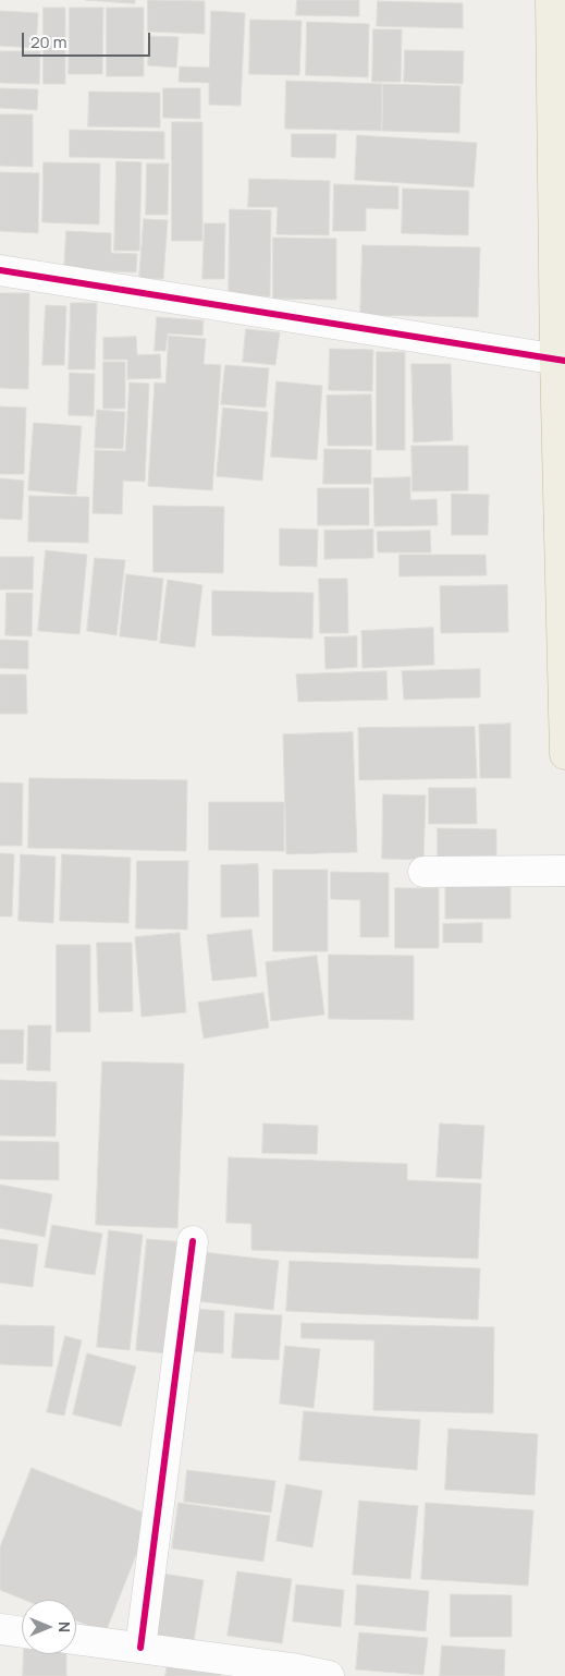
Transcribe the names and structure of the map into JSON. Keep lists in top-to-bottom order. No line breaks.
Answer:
{"scale_bar":"20 m","north":"right"}
